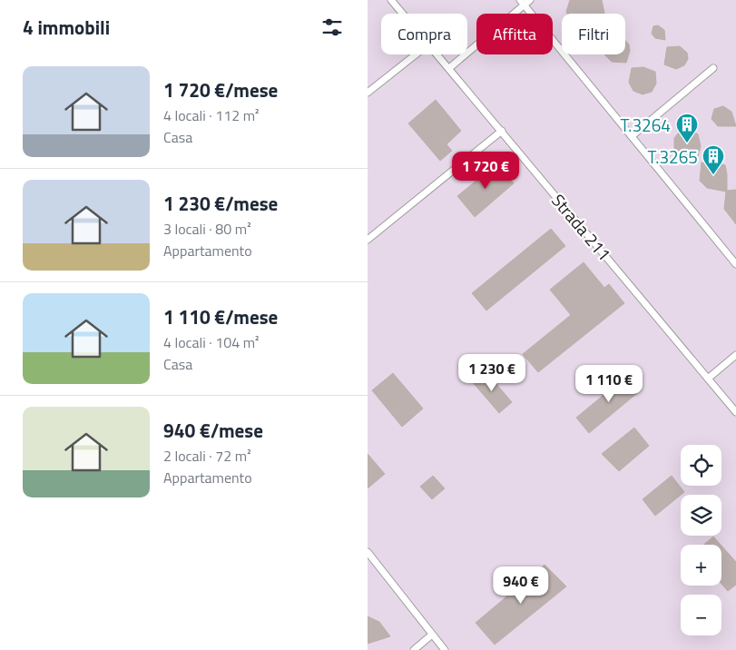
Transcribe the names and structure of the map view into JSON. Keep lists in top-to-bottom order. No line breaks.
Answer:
{"streets":{"lane":["Strada 211"]},"places":{"building":["T.3264","T.3265"]},"page":{"heading":"4 immobili","chip":["Compra","Affitta","Filtri"],"list":[{"name":"1 720 €/mese","note":"4 locali · 112 m² · Casa"},{"name":"1 230 €/mese","note":"3 locali · 80 m² · Appartamento"},{"name":"1 110 €/mese","note":"4 locali · 104 m² · Casa"},{"name":"940 €/mese","note":"2 locali · 72 m² · Appartamento"}],"price":["1 720 €","1 230 €","1 110 €","940 €"],"map_buttons":["+","−"]}}
